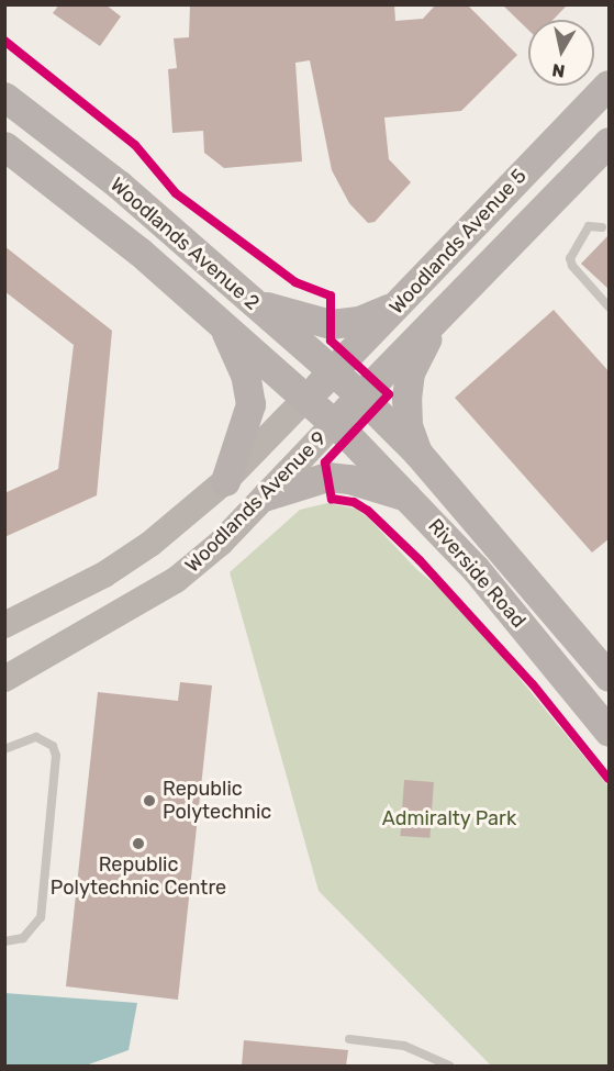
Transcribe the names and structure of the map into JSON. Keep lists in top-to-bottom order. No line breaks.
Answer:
{"streets":{"main road":["Woodlands Avenue 5","Woodlands Avenue 2","Woodlands Avenue 9","Riverside Road"]},"crossings":[["Woodlands Avenue 5","Woodlands Avenue 2"],["Woodlands Avenue 5","Woodlands Avenue 9"],["Woodlands Avenue 5","Riverside Road"],["Woodlands Avenue 2","Woodlands Avenue 9"],["Woodlands Avenue 2","Riverside Road"],["Woodlands Avenue 9","Riverside Road"]],"parks":["Admiralty Park"],"places":["Republic Polytechnic","Republic Polytechnic Centre"],"north":"bottom"}
